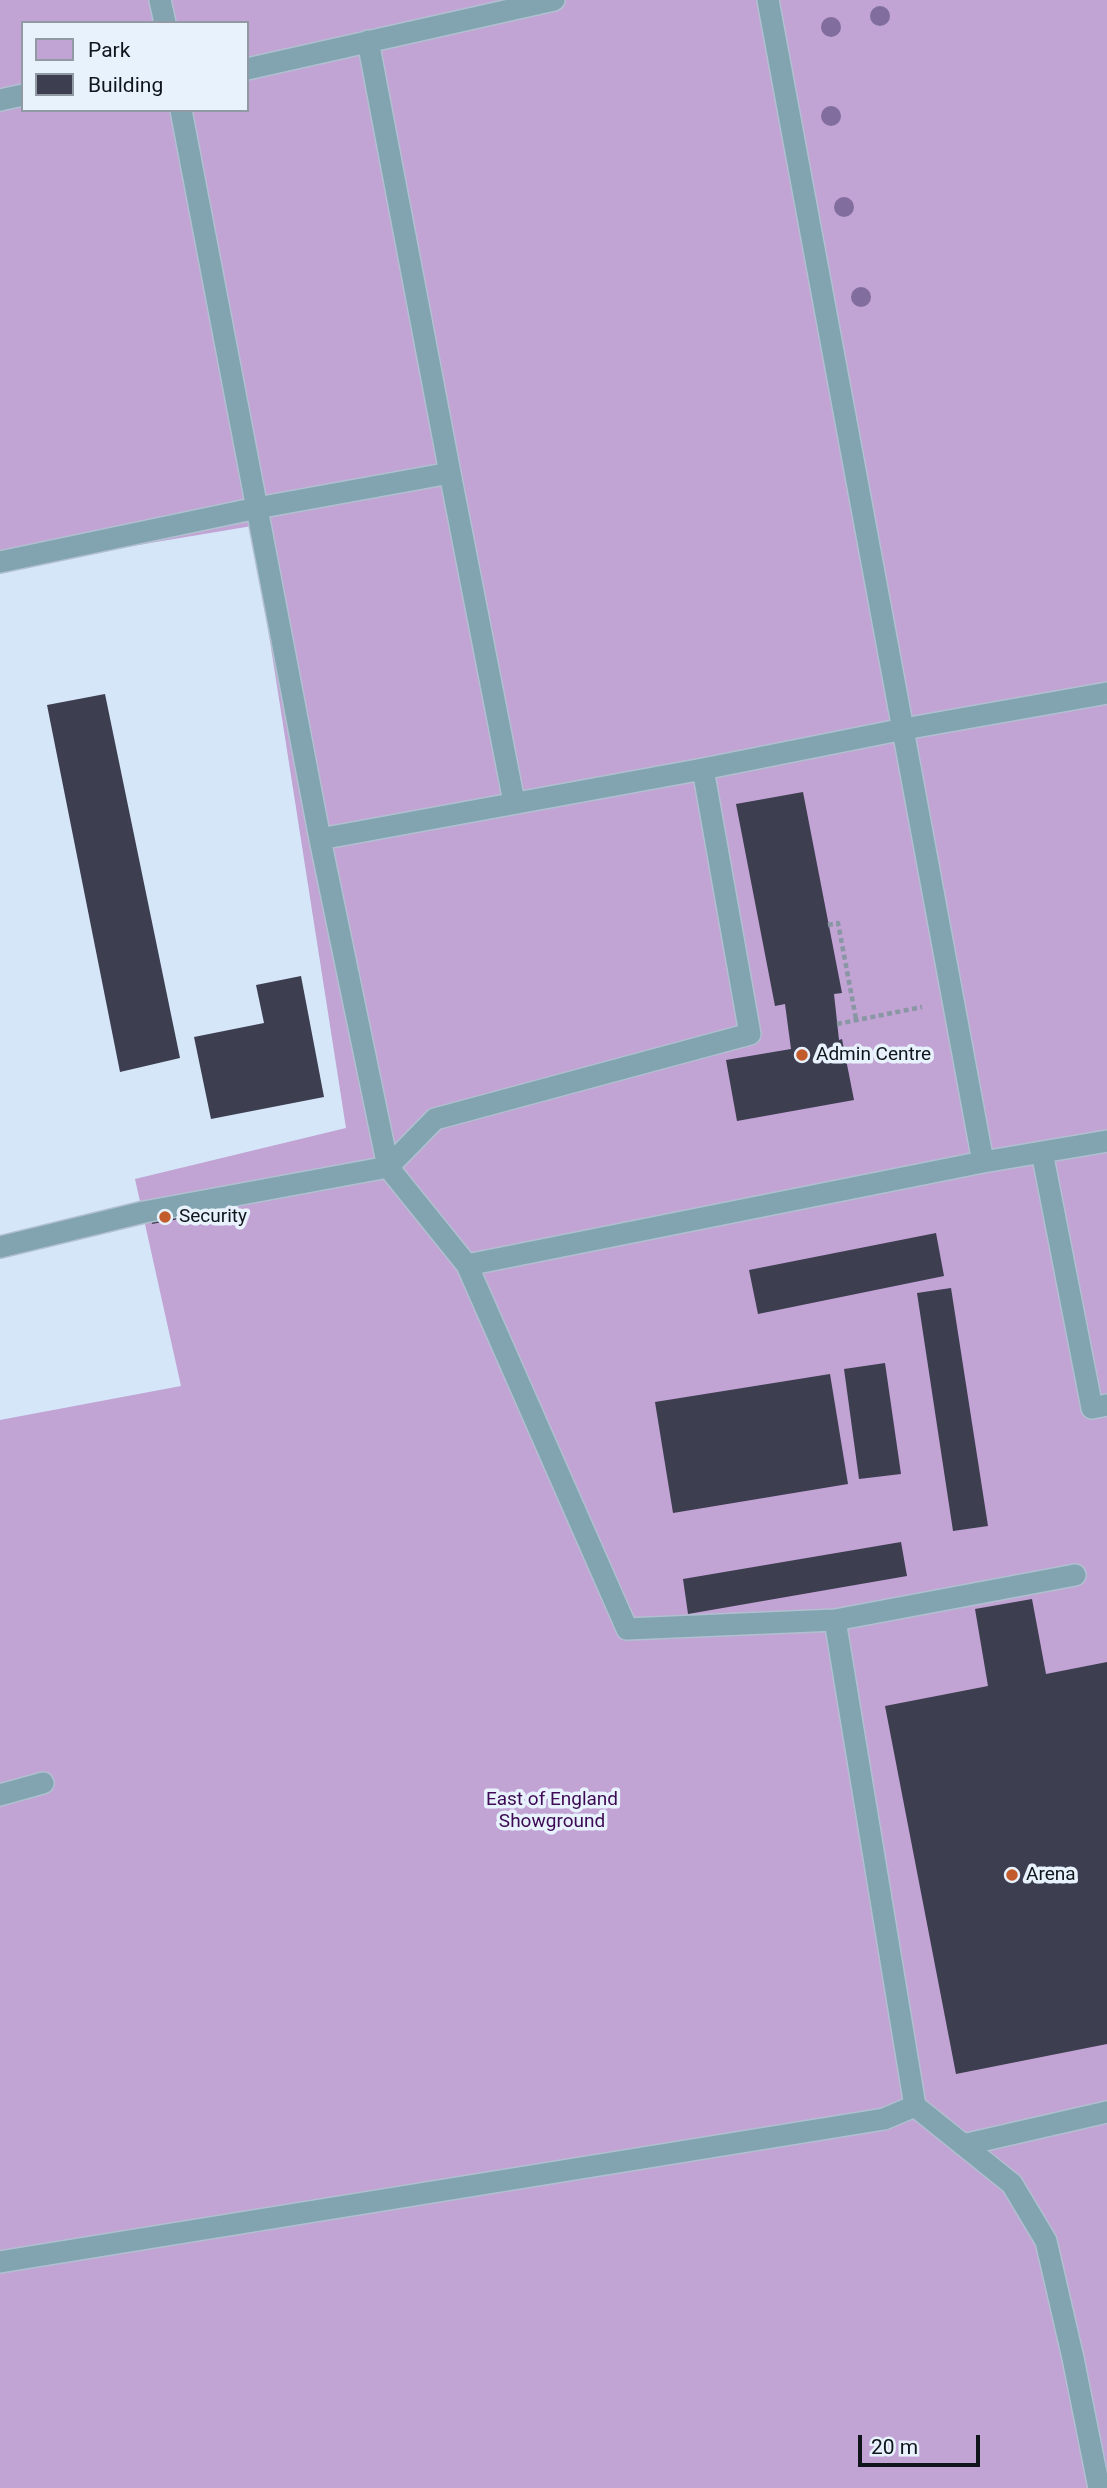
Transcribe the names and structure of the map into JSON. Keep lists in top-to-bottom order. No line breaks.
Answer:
{"parks":["East of England Showground"],"places":["Admin Centre","Security","Arena"],"legend":["Park","Building"],"scale_bar":"20 m"}
